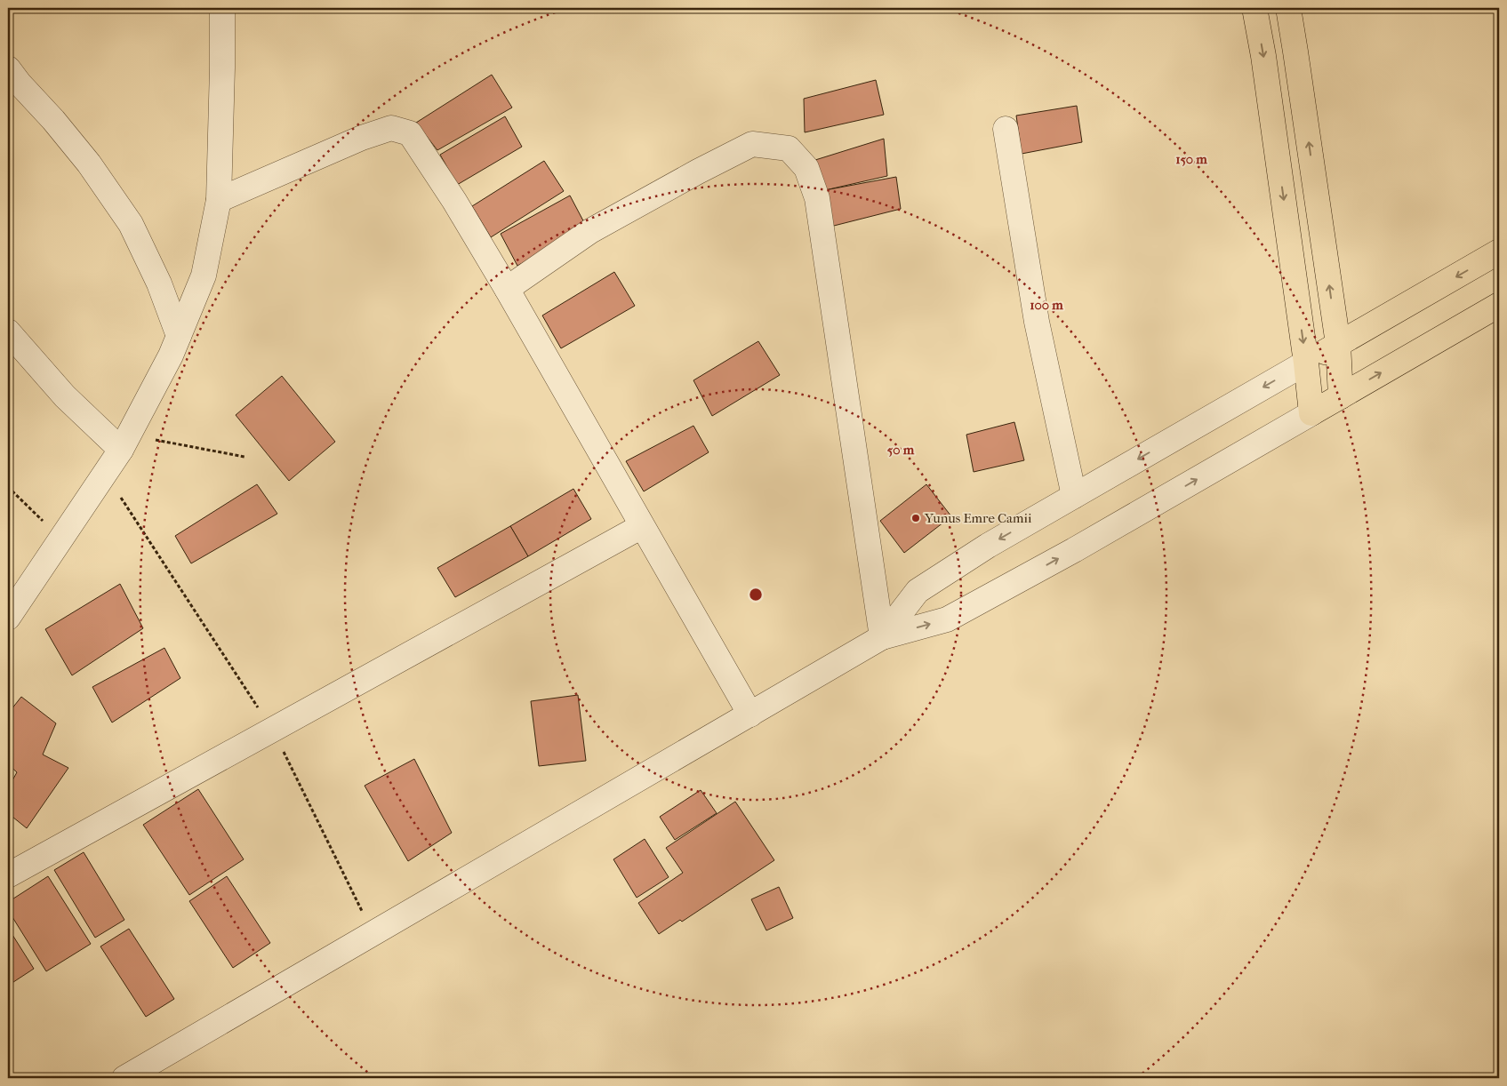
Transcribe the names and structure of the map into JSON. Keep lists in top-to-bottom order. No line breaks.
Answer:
{"places":["Yunus Emre Camii"],"rings":["150 m","100 m","50 m"]}
